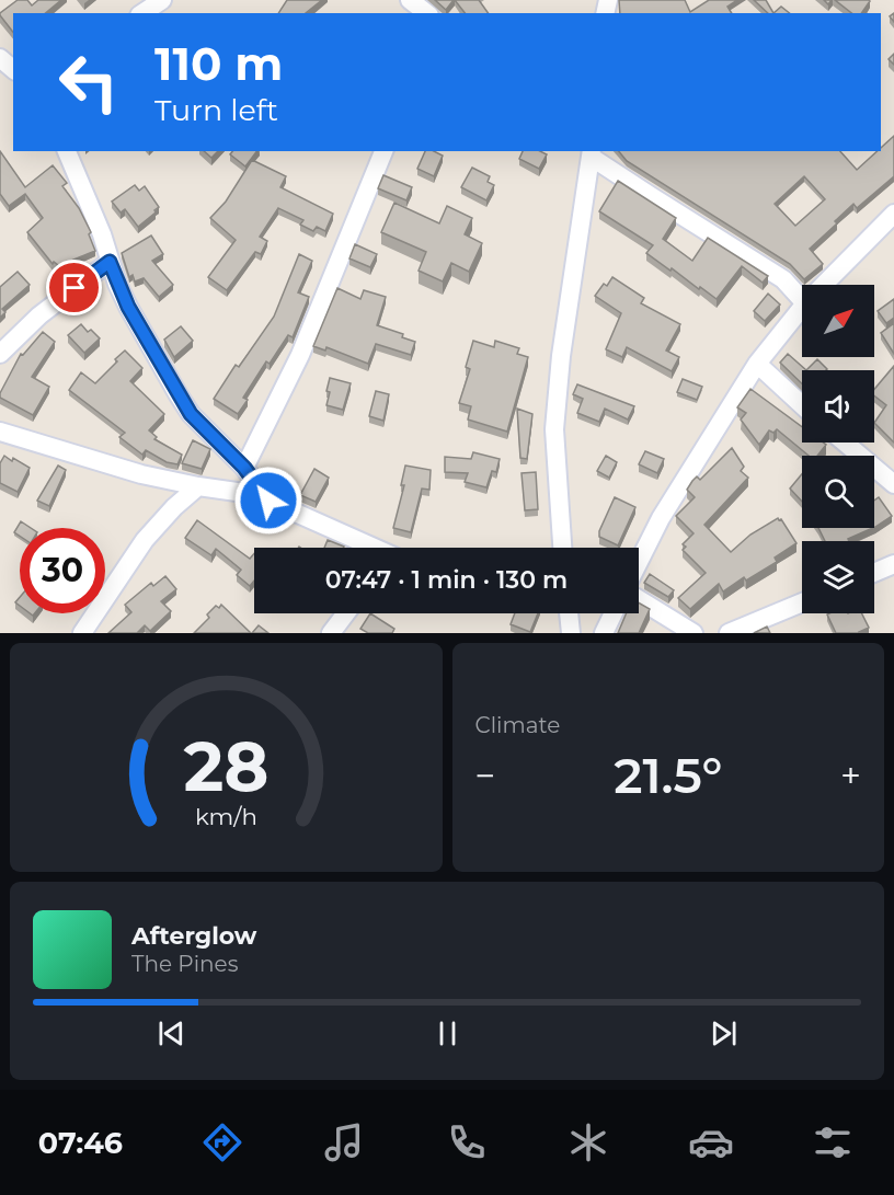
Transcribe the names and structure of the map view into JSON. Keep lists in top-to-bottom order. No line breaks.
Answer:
{"north":"top right","page":{"turn":["110 m","Turn left"],"limit":"30","trip":"07:47 · 1 min · 130 m","tile":"Climate","heat":["−","21.5°","+"],"song":["Afterglow","The Pines"],"tabs":"07:46","gauge":["28","km/h"]}}
